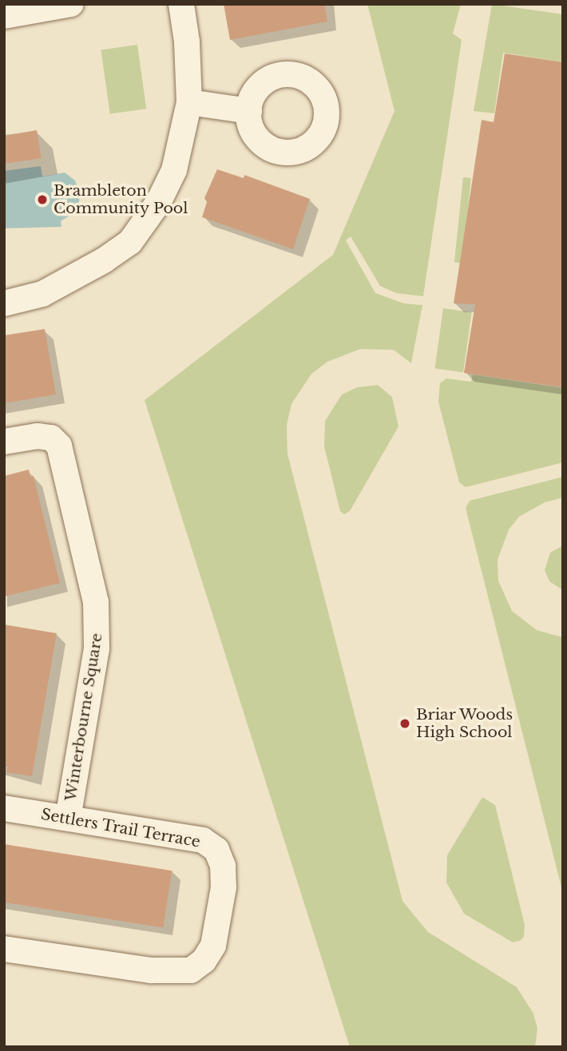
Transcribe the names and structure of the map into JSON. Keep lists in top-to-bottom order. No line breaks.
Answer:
{"streets":{"street":["Winterbourne Square","Settlers Trail Terrace"]},"crossings":[["Winterbourne Square","Settlers Trail Terrace"]],"places":["Brambleton Community Pool","Briar Woods High School"]}
